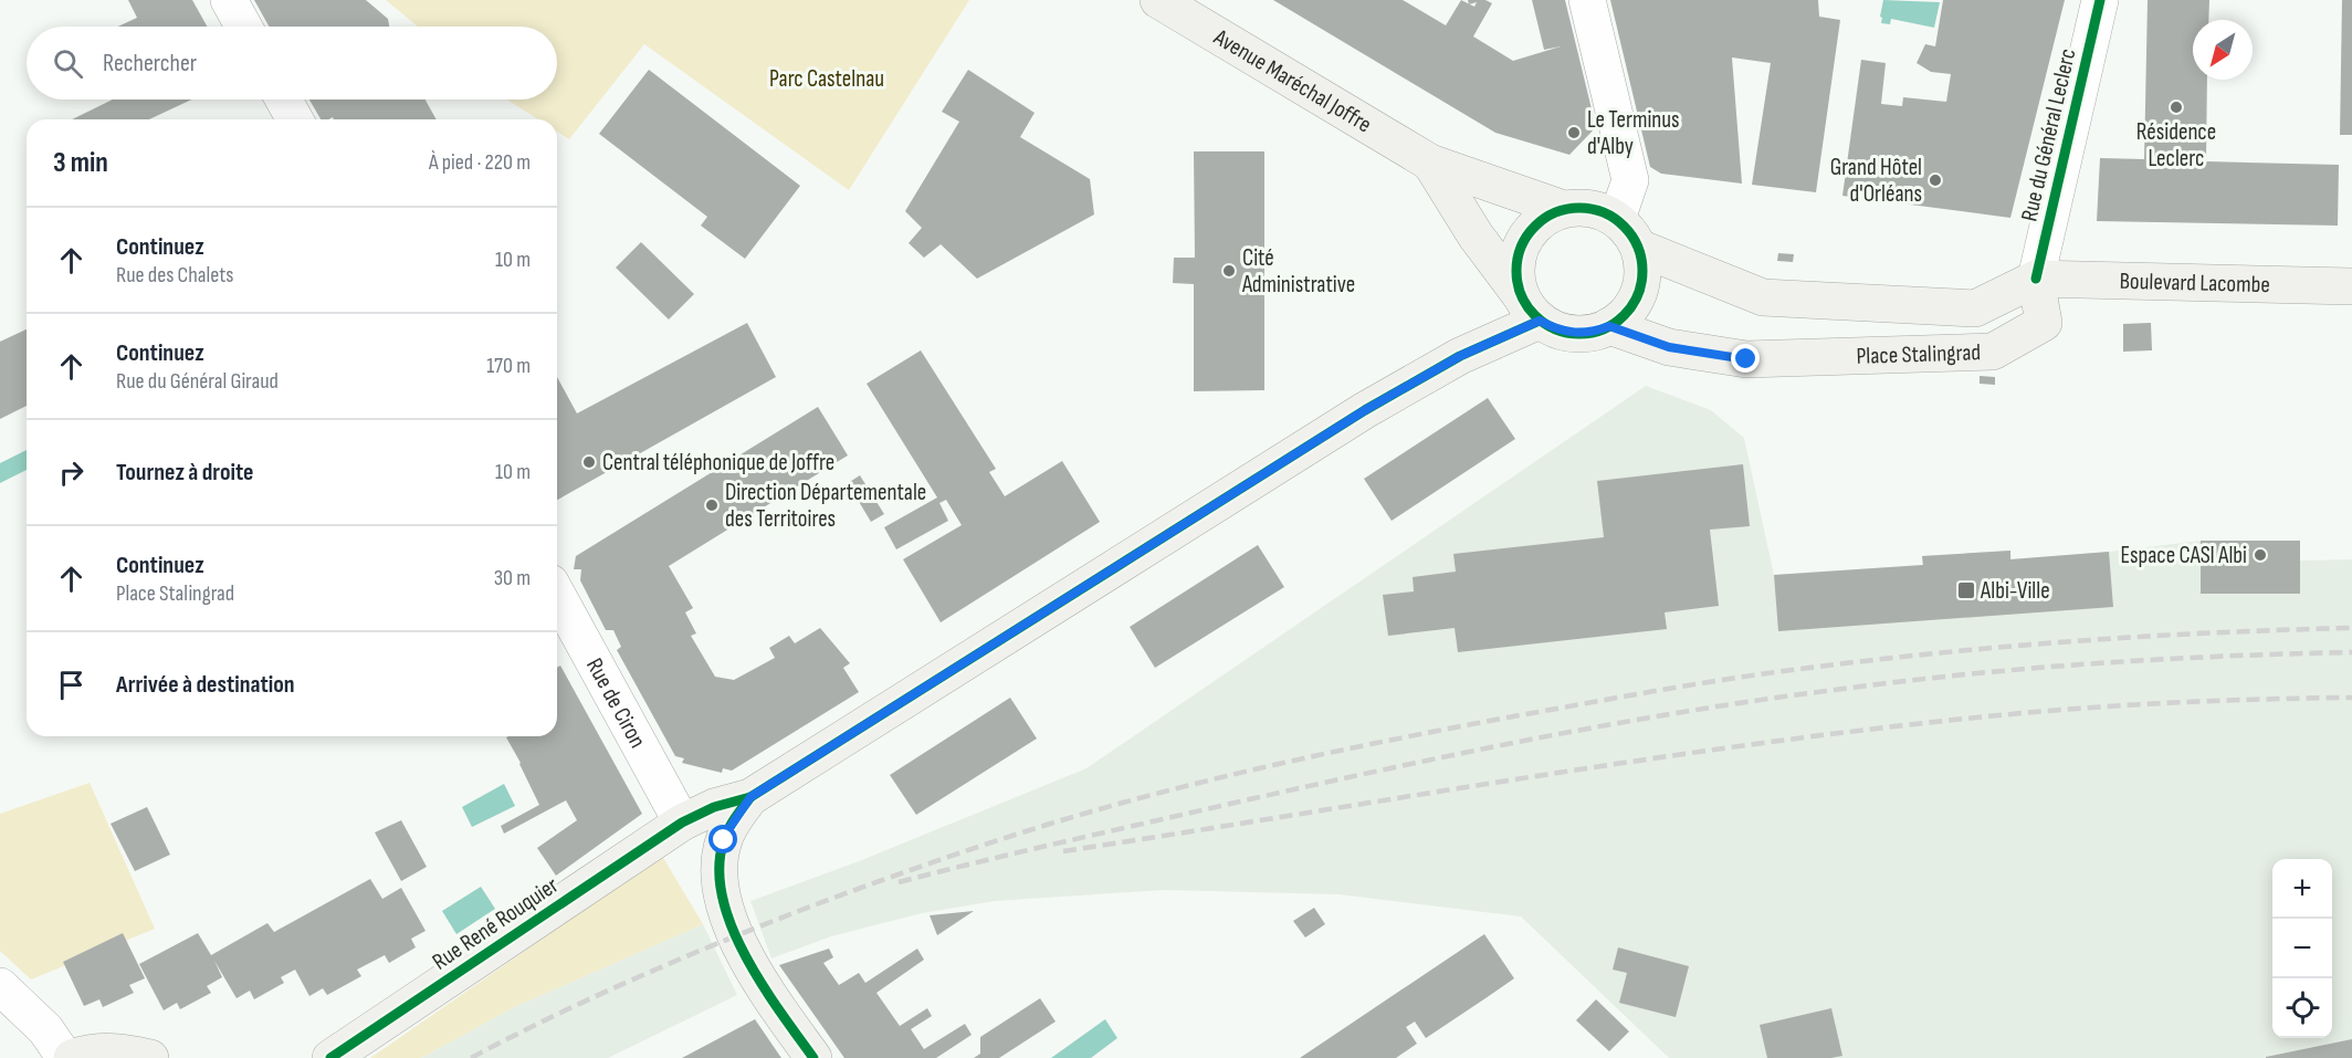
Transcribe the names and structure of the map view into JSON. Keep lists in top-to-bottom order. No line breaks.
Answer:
{"streets":{"main road":["Avenue Maréchal Joffre","Boulevard Lacombe","Place Stalingrad","Rue René Rouquier"],"street":["Rue du Général Leclerc","Rue de Ciron"]},"crossings":[["Avenue Maréchal Joffre","Place Stalingrad"],["Rue du Général Leclerc","Boulevard Lacombe"],["Rue du Général Leclerc","Place Stalingrad"],["Boulevard Lacombe","Place Stalingrad"],["Rue de Ciron","Rue René Rouquier"]],"parks":["Parc Castelnau"],"places":{"other":["Résidence Leclerc","Le Terminus d'Alby","Grand Hôtel d'Orléans","Cité Administrative","Central téléphonique de Joffre","Direction Départementale des Territoires","Espace CASI Albi"],"transit":["Albi-Ville"]},"north":"bottom left","page":{"search":"Rechercher","heading":["3 min","À pied · 220 m"],"list":[["Continuez","Rue des Chalets","10 m"],["Continuez","Rue du Général Giraud","170 m"],["Tournez à droite","10 m"],["Continuez","Place Stalingrad","30 m"],"Arrivée à destination"],"map_buttons":["+","−"]}}
